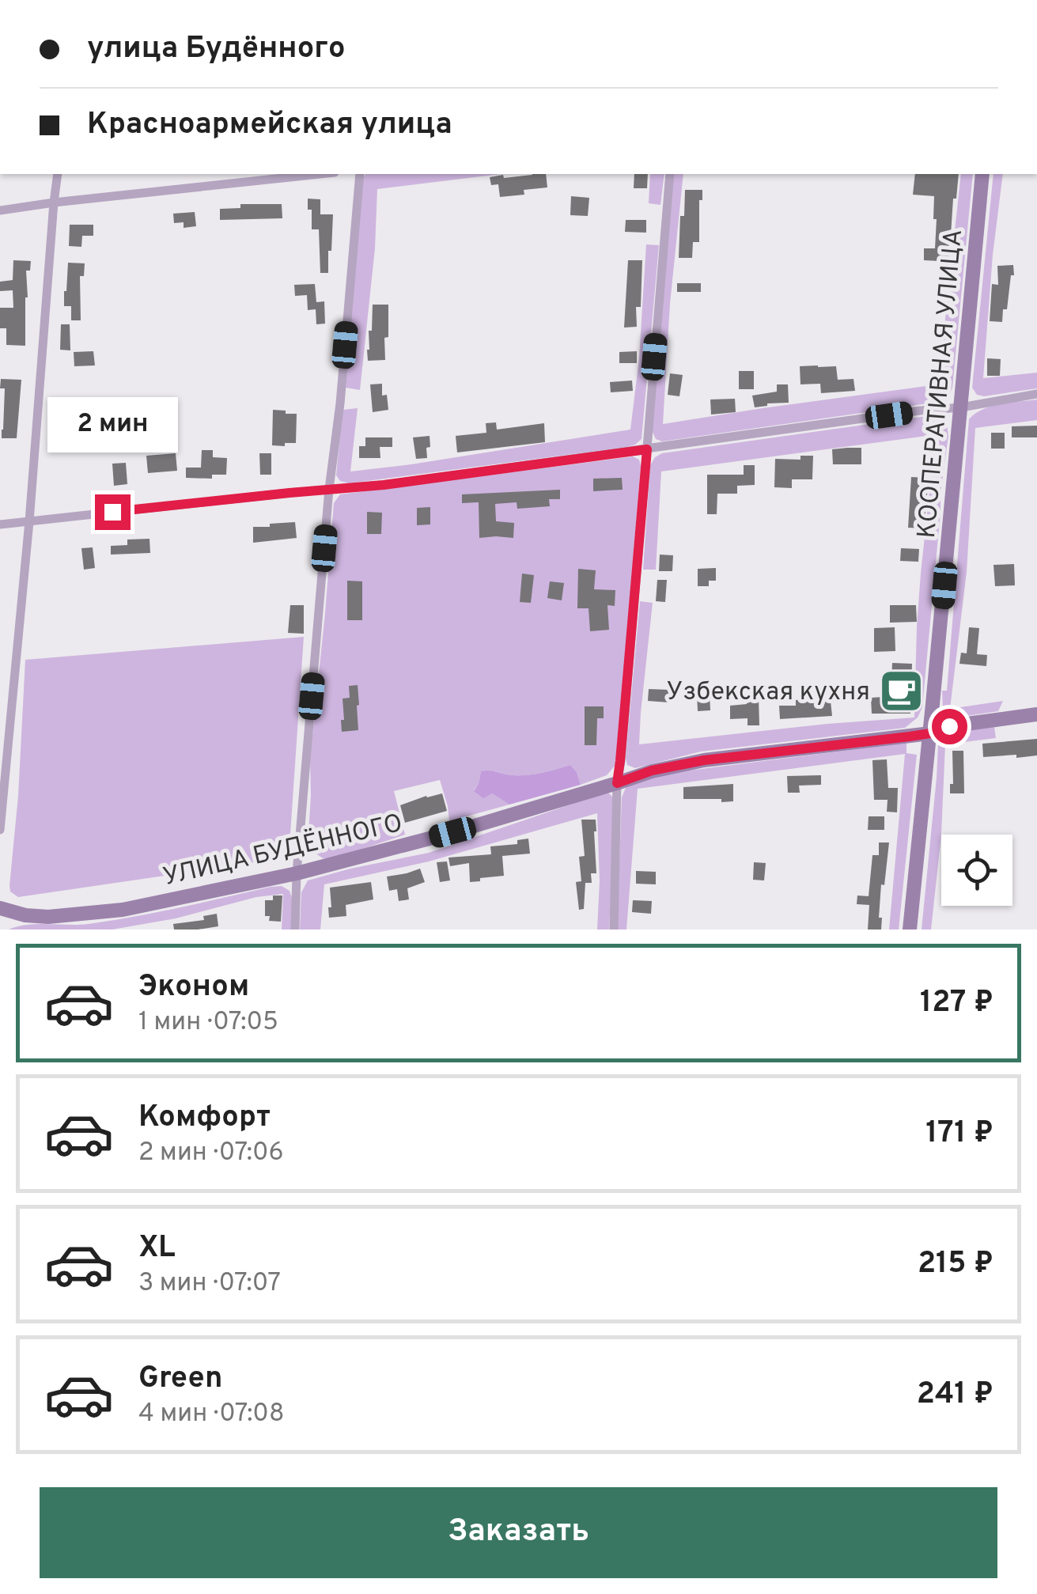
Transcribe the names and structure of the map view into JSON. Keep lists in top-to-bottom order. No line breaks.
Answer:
{"streets":{"street":["КООПЕРАТИВНАЯ УЛИЦА","УЛИЦА БУДЁННОГО"]},"crossings":[["КООПЕРАТИВНАЯ УЛИЦА","УЛИЦА БУДЁННОГО"]],"places":{"cafe":["Узбекская кухня"]},"page":{"banner":["улица Будённого","Красноармейская улица"],"bubble":"2 мин","list":[{"name":"Эконом","note":"1 мин · 07:05","value":"127 ₽"},{"name":"Комфорт","note":"2 мин · 07:06","value":"171 ₽"},{"name":"XL","note":"3 мин · 07:07","value":"215 ₽"},{"name":"Green","note":"4 мин · 07:08","value":"241 ₽"}],"buttons":"Заказать"}}
